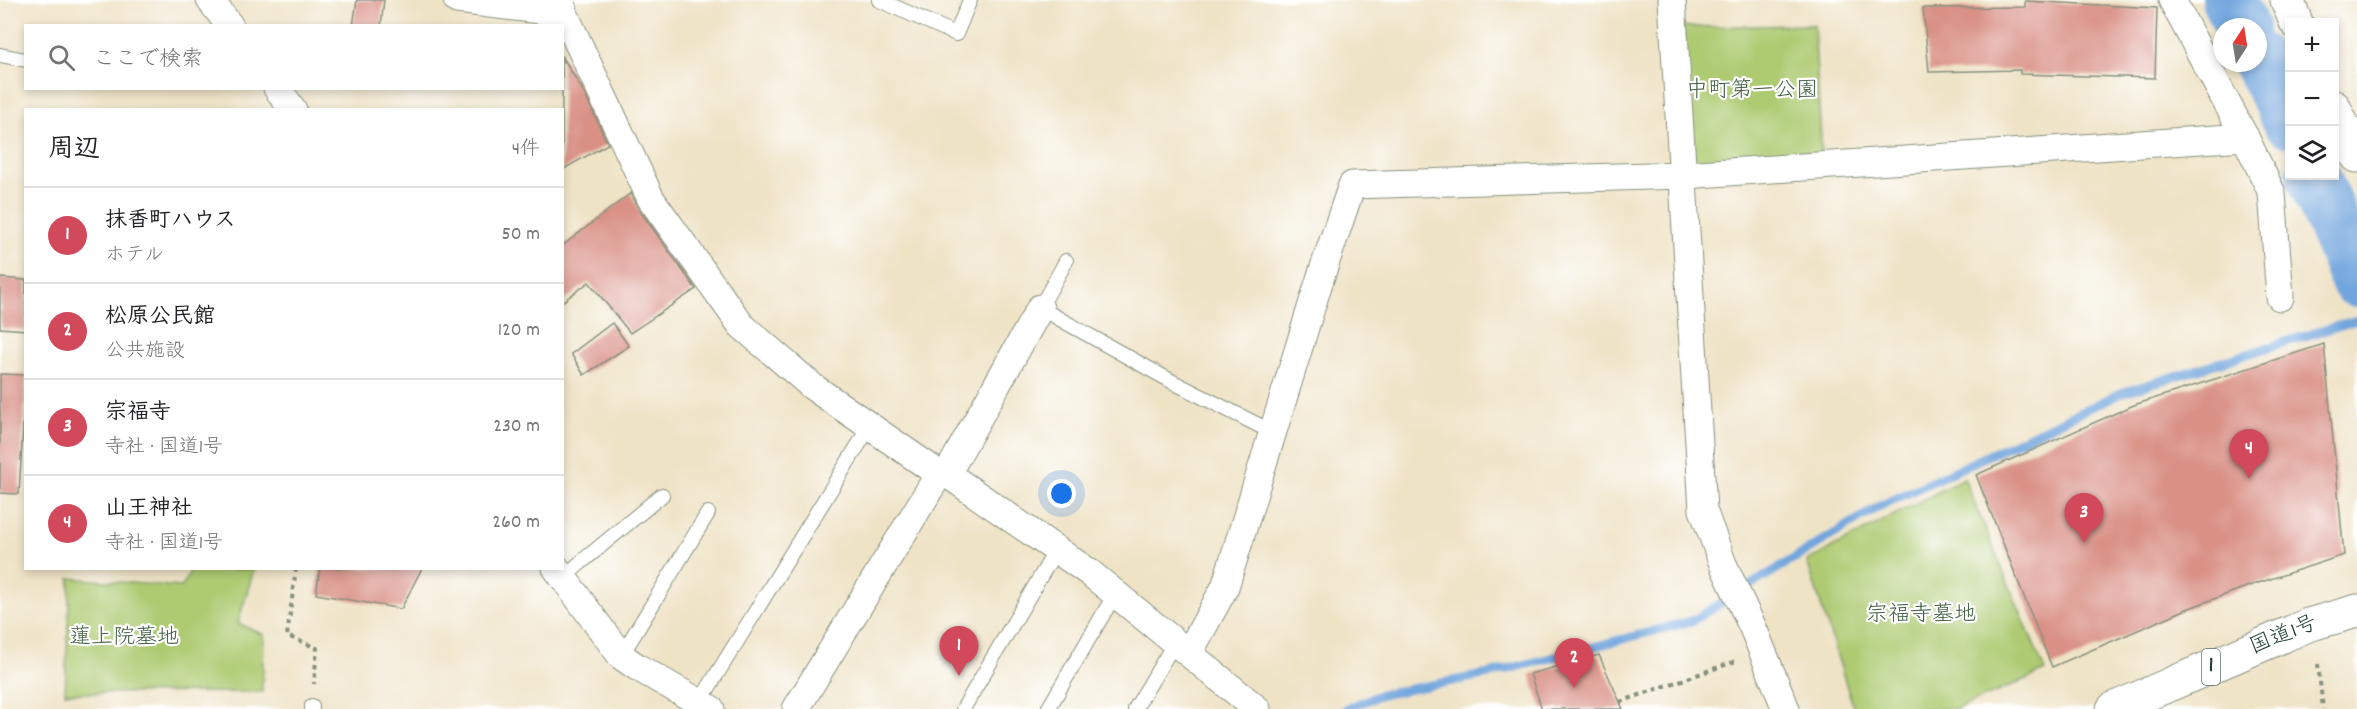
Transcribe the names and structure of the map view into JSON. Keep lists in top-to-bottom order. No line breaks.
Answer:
{"streets":{"main road":["国道1号","1"]},"parks":["中町第一公園","宗福寺墓地","蓮上院墓地"],"north":"top","page":{"map_buttons":["+","−"],"search":"ここで検索","heading":["周辺","4件"],"list":[{"mark":"1","name":"抹香町ハウス","note":"ホテル","value":"50 m"},{"mark":"2","name":"松原公民館","note":"公共施設","value":"120 m"},{"mark":"3","name":"宗福寺","note":"寺社 · 国道1号","value":"230 m"},{"mark":"4","name":"山王神社","note":"寺社 · 国道1号","value":"260 m"}],"pins":["4","3","1","2"]}}
